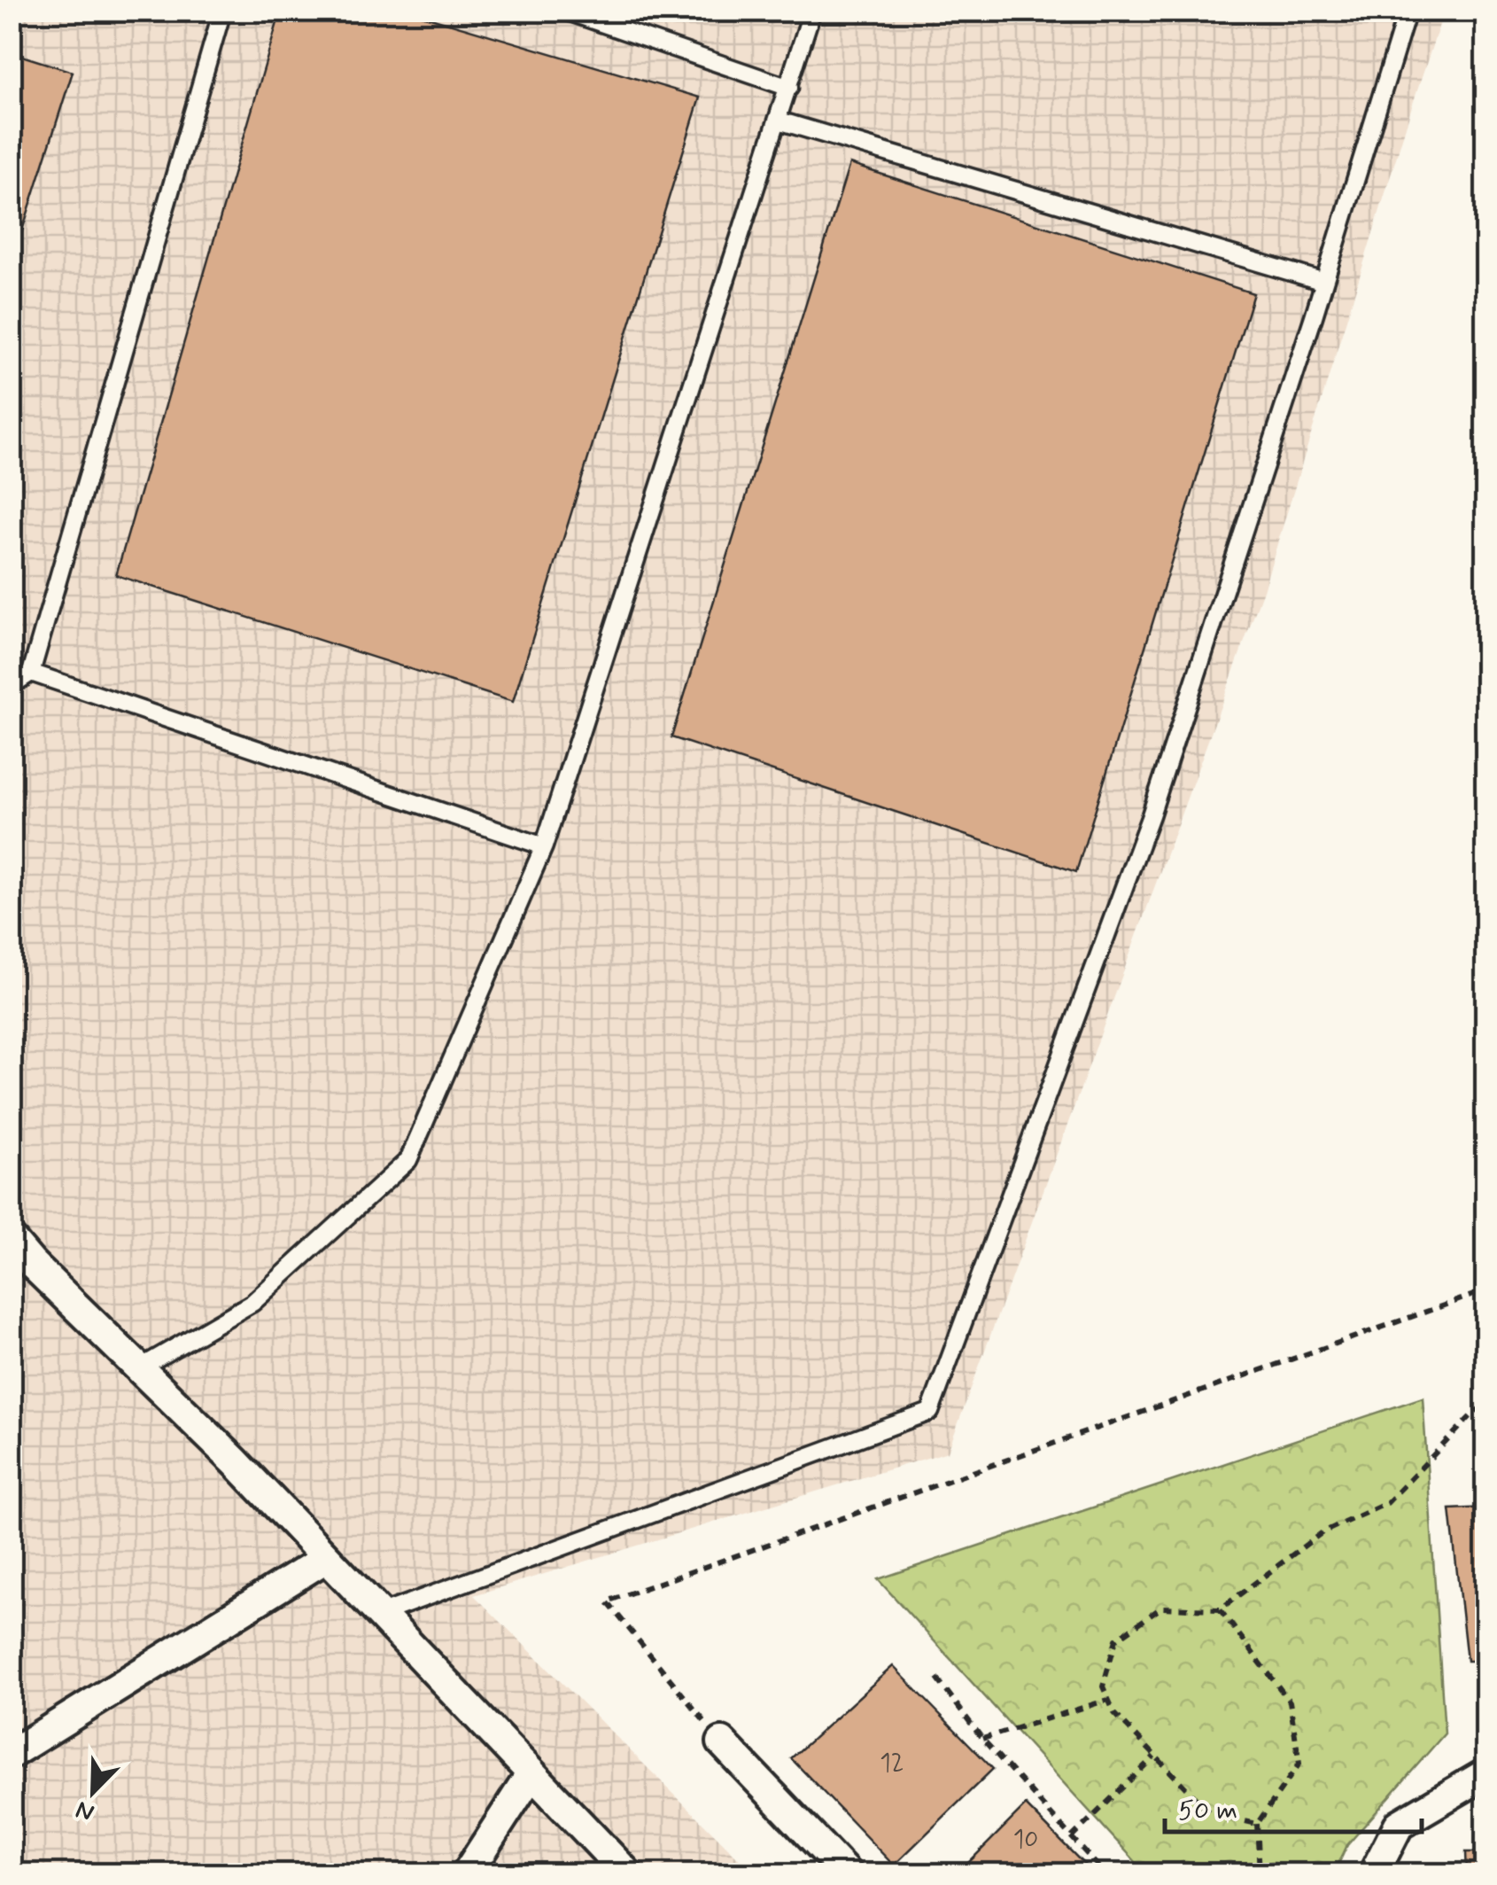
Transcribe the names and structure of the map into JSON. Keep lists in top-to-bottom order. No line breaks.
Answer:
{"house_numbers":["12","10"],"scale_bar":"50 m","north":"bottom left"}
